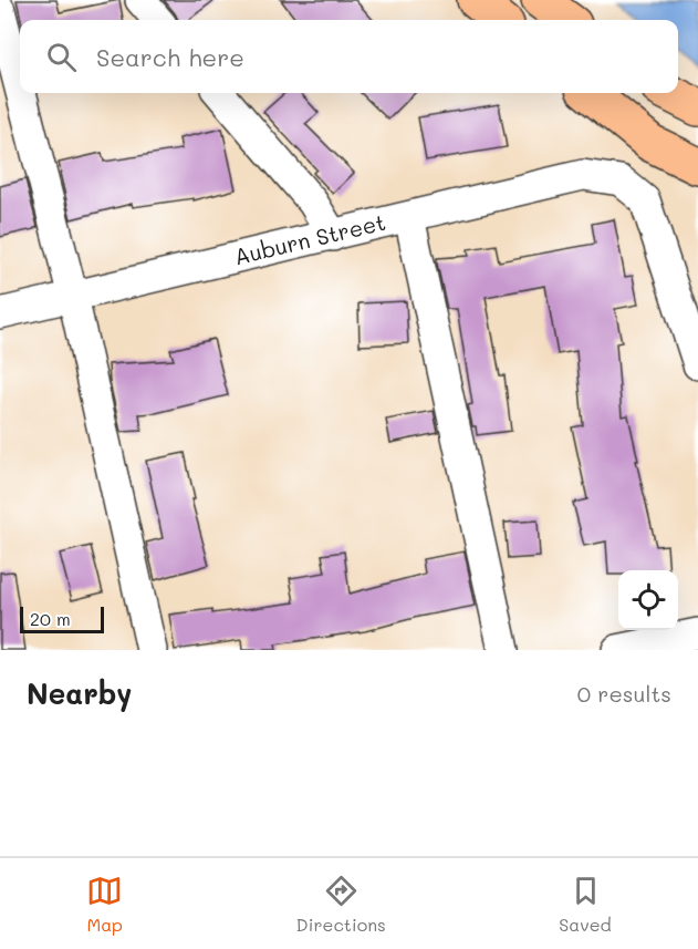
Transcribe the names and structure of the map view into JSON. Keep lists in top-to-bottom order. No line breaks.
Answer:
{"streets":{"street":["Auburn Street"]},"scale_bar":"20 m","page":{"search":"Search here","scale":"20 m","heading":["Nearby","0 results"],"nav":["Map","Directions","Saved"]}}
